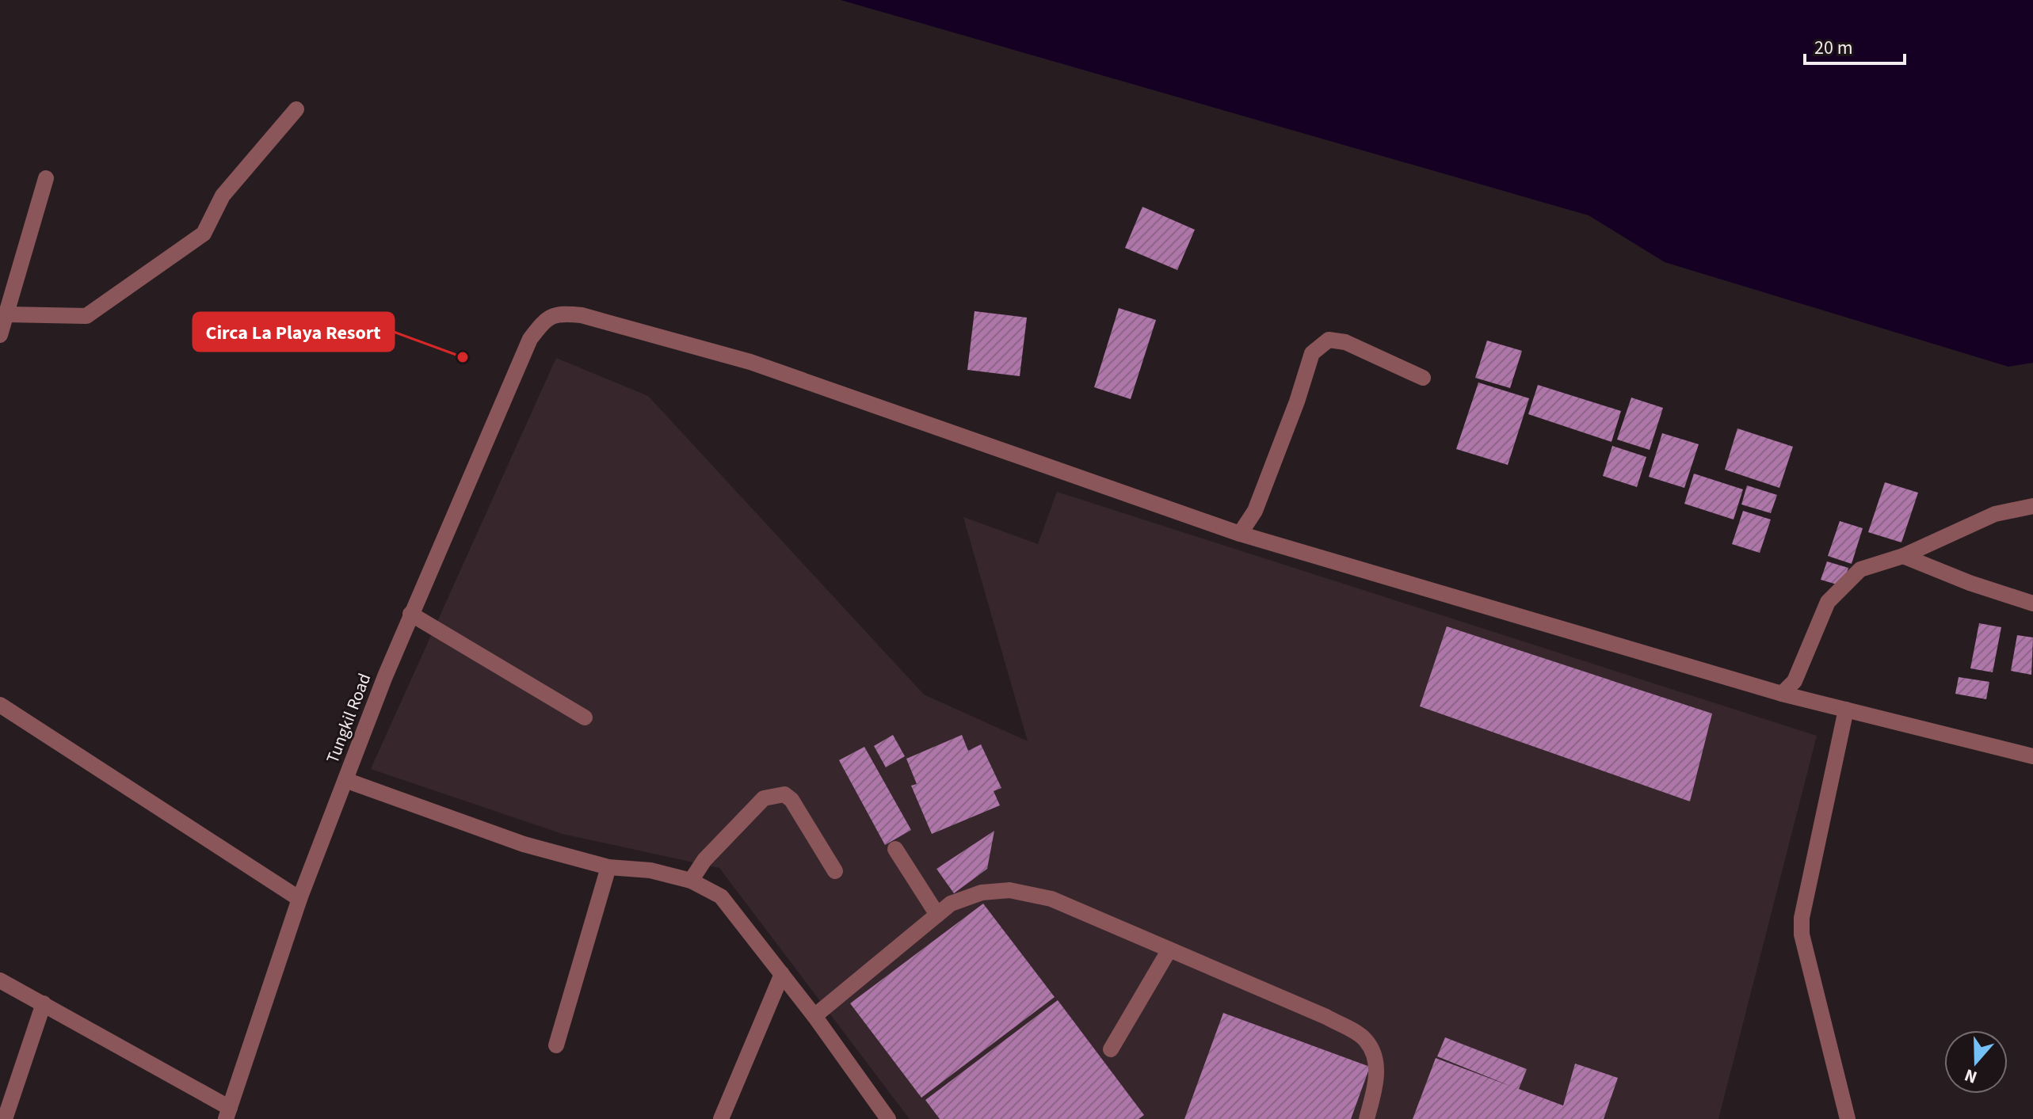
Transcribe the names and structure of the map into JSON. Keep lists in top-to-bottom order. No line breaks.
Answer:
{"streets":{"street":["Tungkil Road"]},"places":["Circa La Playa Resort"],"scale_bar":"20 m","north":"bottom"}
